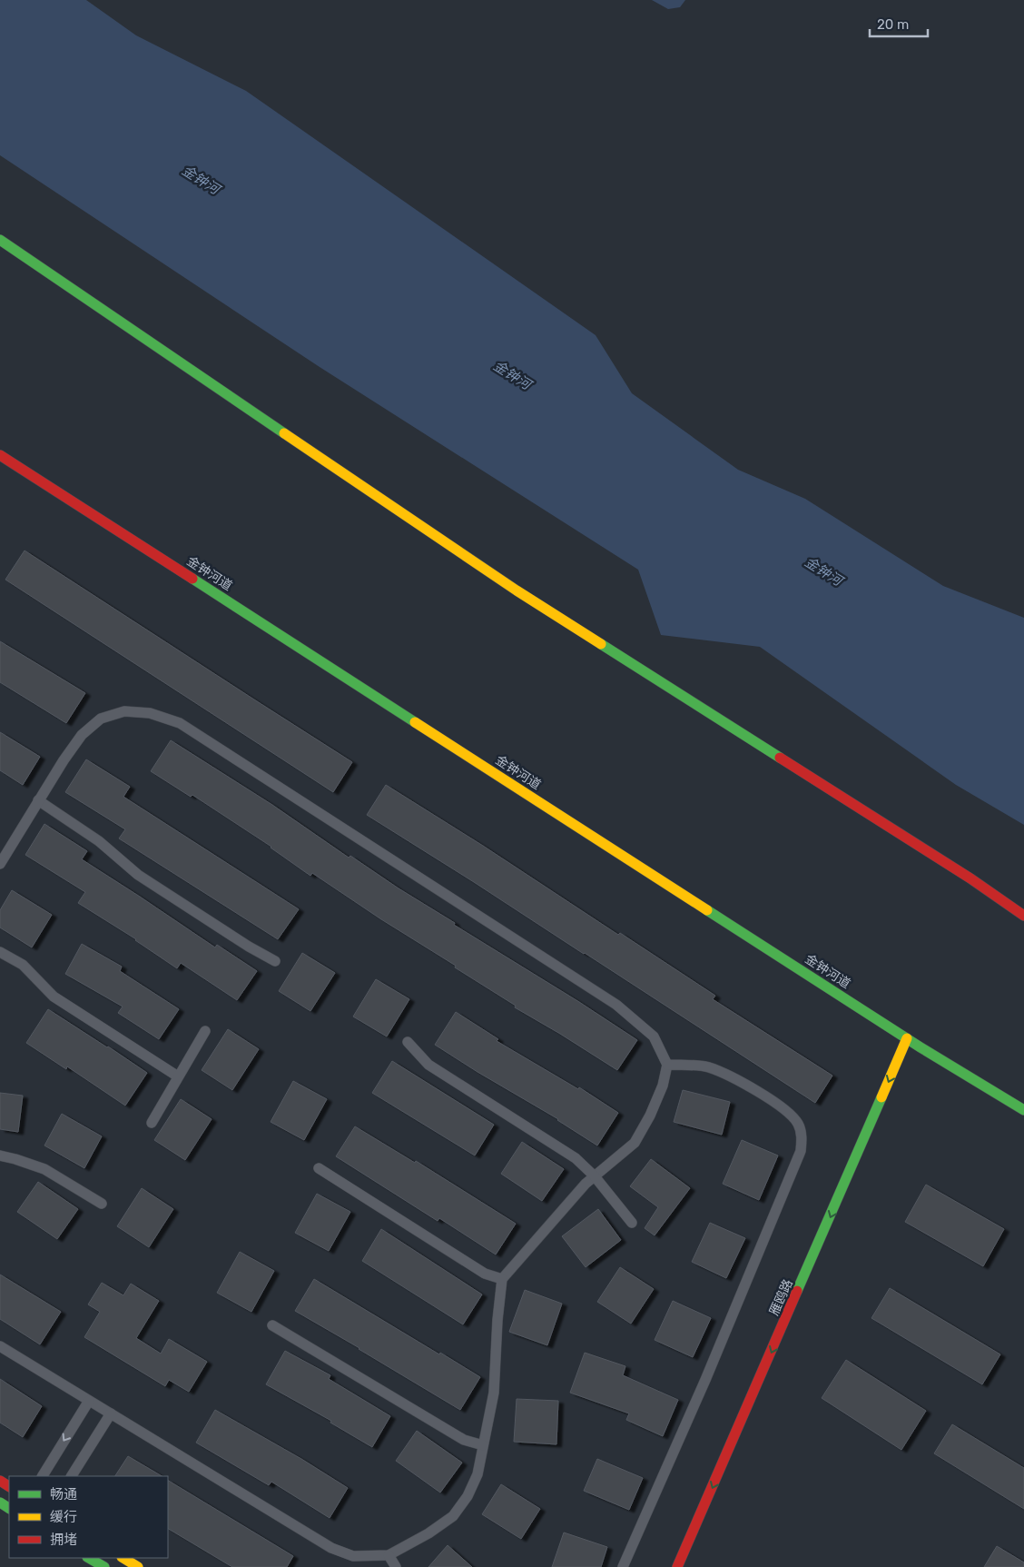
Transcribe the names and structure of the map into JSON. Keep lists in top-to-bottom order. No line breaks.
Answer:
{"streets":{"street":["金钟河道","雁鸥路"]},"crossings":[["金钟河道","雁鸥路"]],"one_way":["雁鸥路"],"water":["金钟河"],"legend":["畅通","缓行","拥堵"],"scale_bar":"20 m"}
